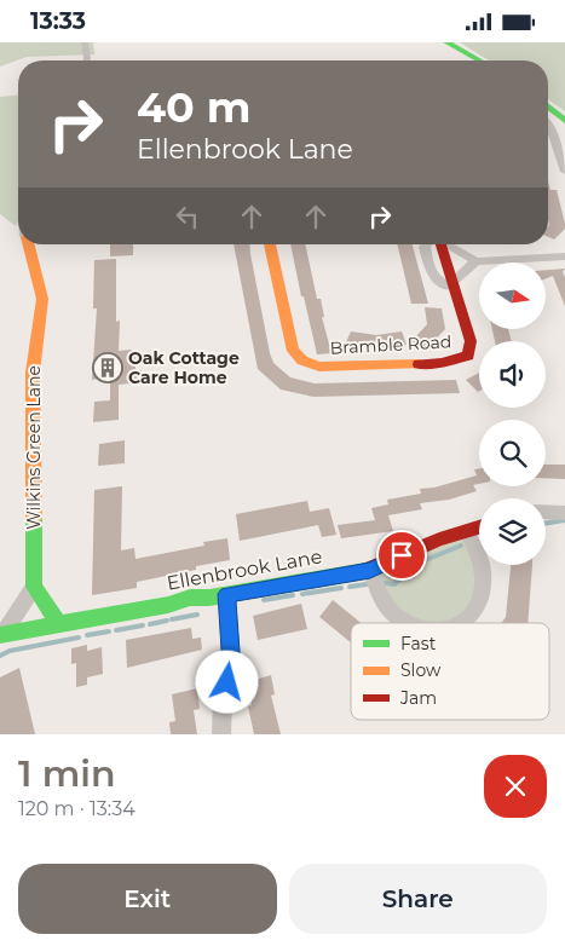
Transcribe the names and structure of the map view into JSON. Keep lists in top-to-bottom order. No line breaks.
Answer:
{"streets":{"street":["Bramble Road","Wilkins Green Lane","Ellenbrook Lane"]},"places":{"building":["Oak Cottage Care Home"]},"legend":["Fast","Slow","Jam"],"north":"right","page":{"status":"13:33","turn":["40 m","Ellenbrook Lane"],"heading":["1 min","120 m · 13:34"],"buttons":["Exit","Share"]}}
